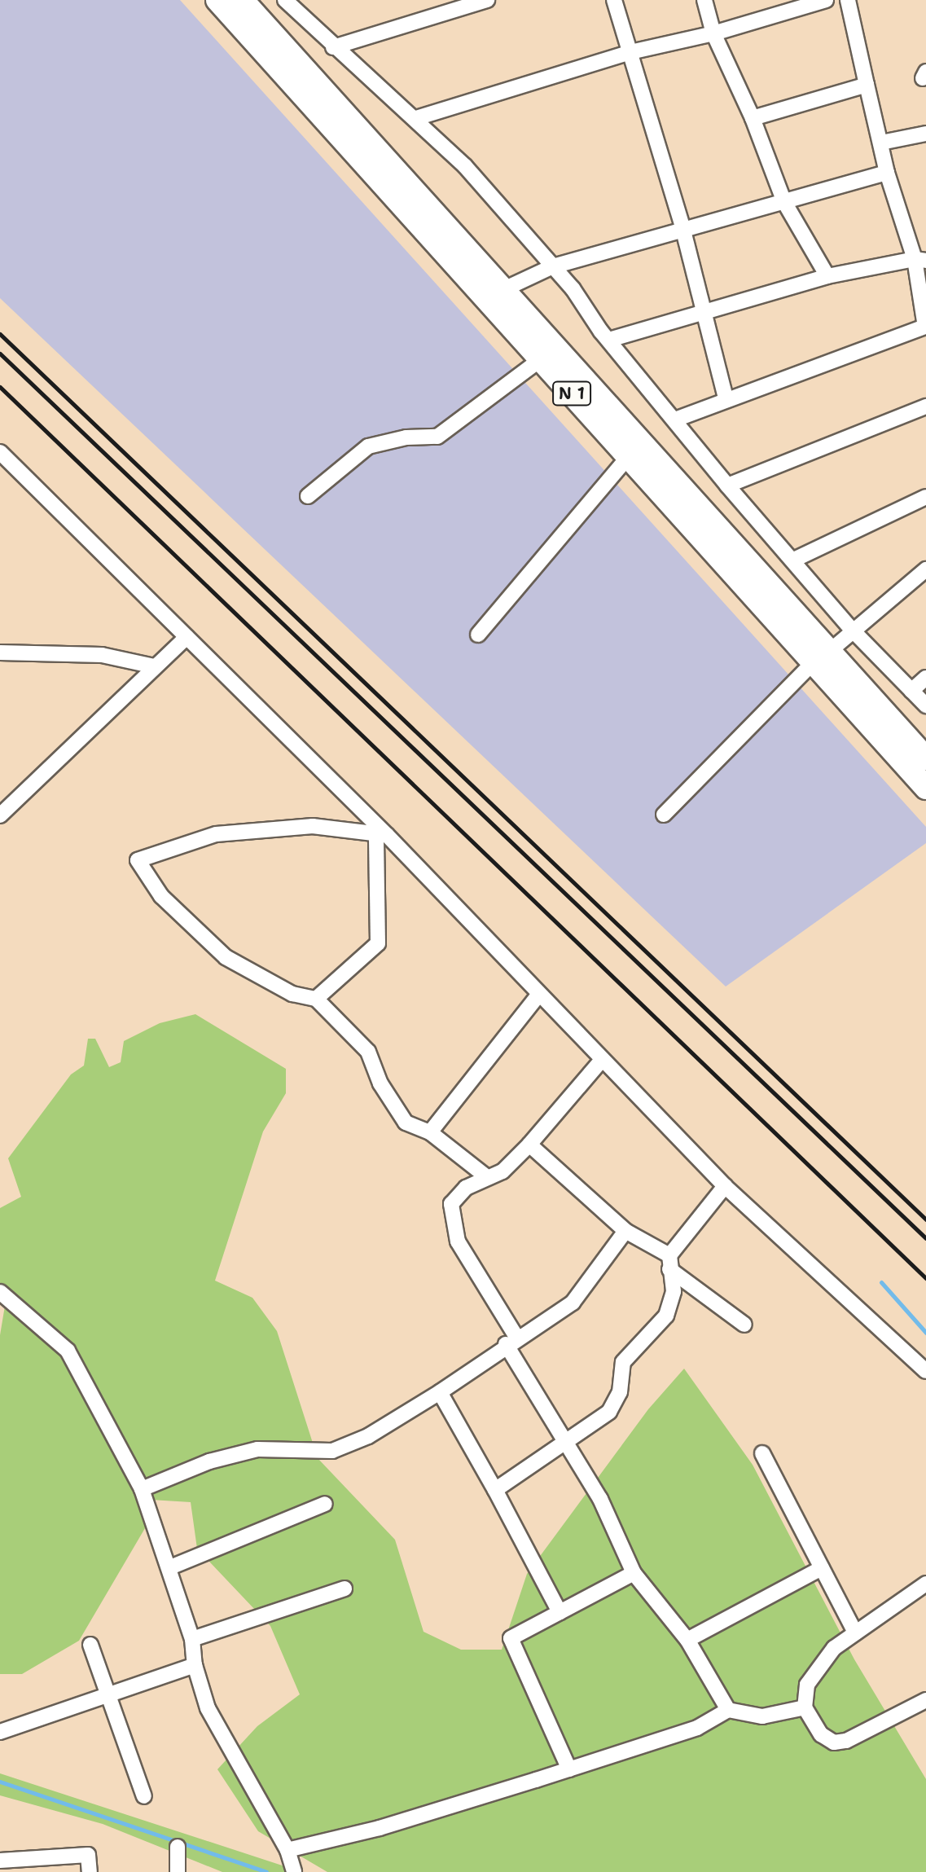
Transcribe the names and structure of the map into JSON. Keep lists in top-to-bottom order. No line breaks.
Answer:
{"streets":{"highway":["N 1"]}}
